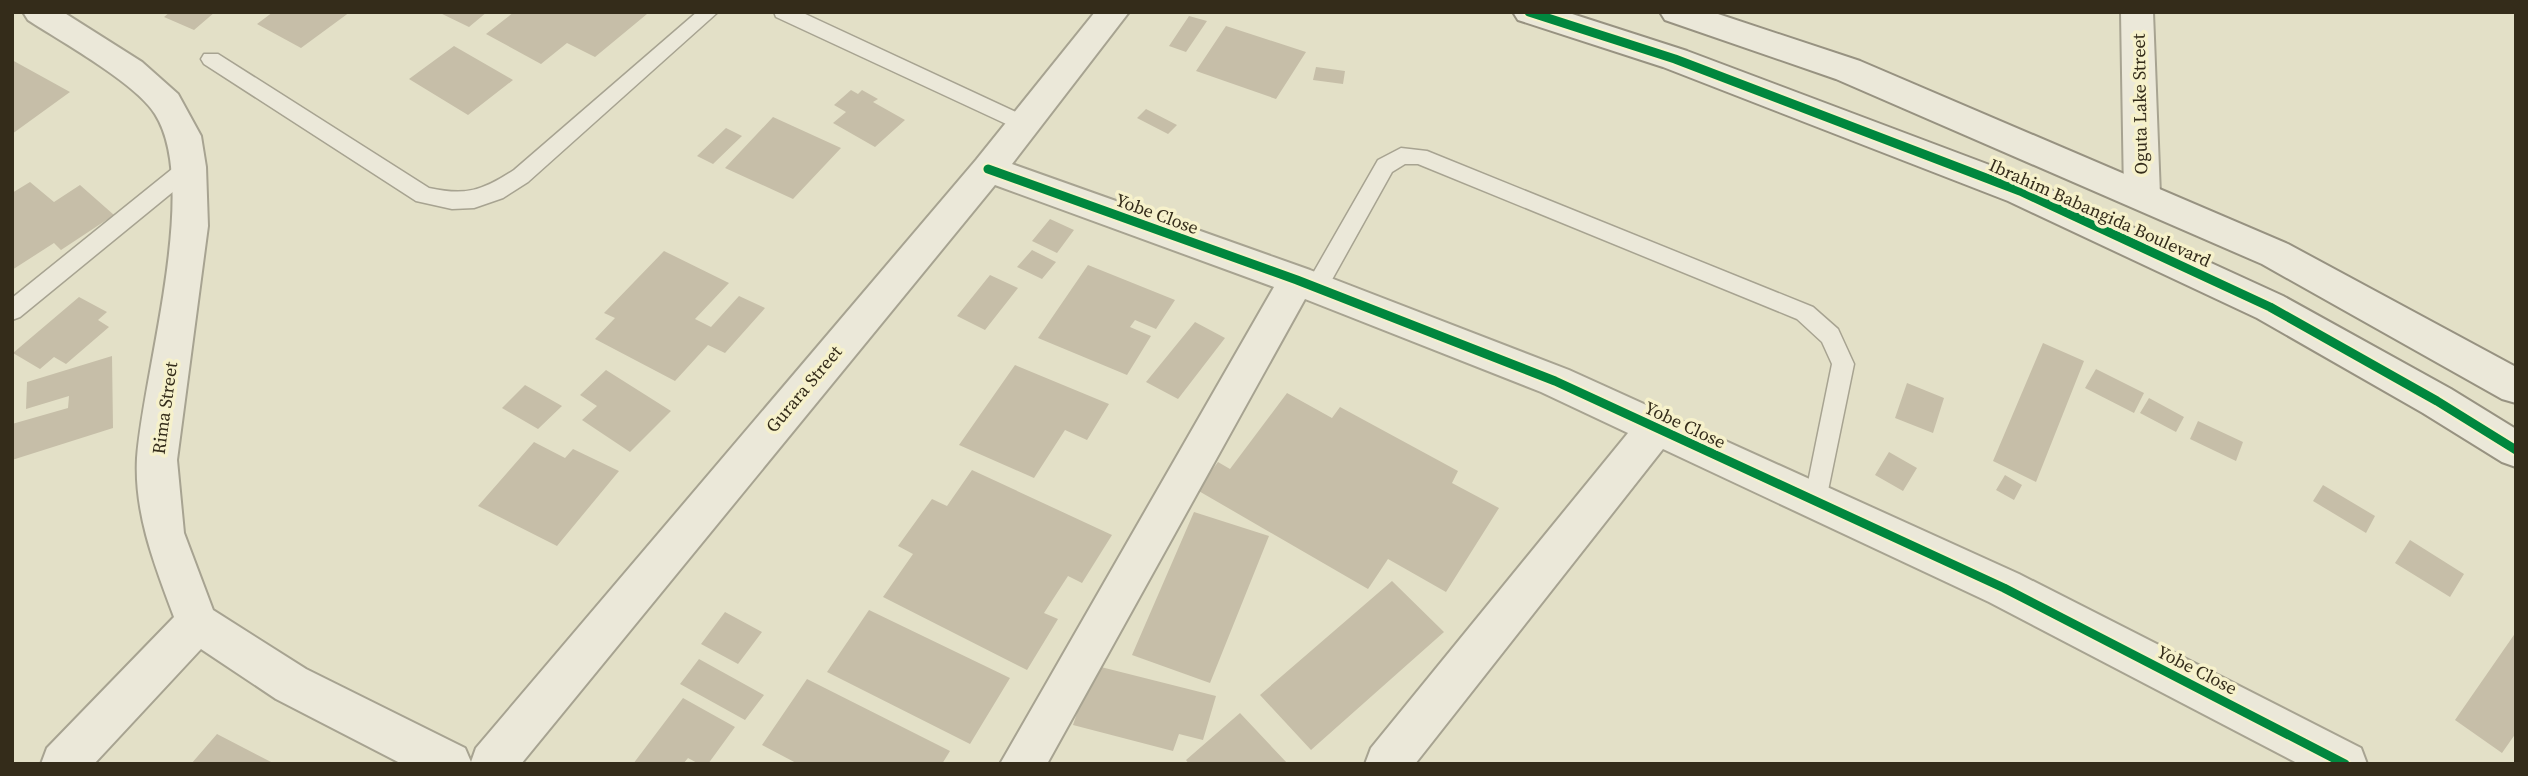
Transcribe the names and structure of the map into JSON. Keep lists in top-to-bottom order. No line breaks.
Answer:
{"streets":{"street":["Oguta Lake Street","Ibrahim Babangida Boulevard","Yobe Close","Gurara Street","Rima Street"]},"crossings":[["Oguta Lake Street","Ibrahim Babangida Boulevard"],["Yobe Close","Gurara Street"]]}
